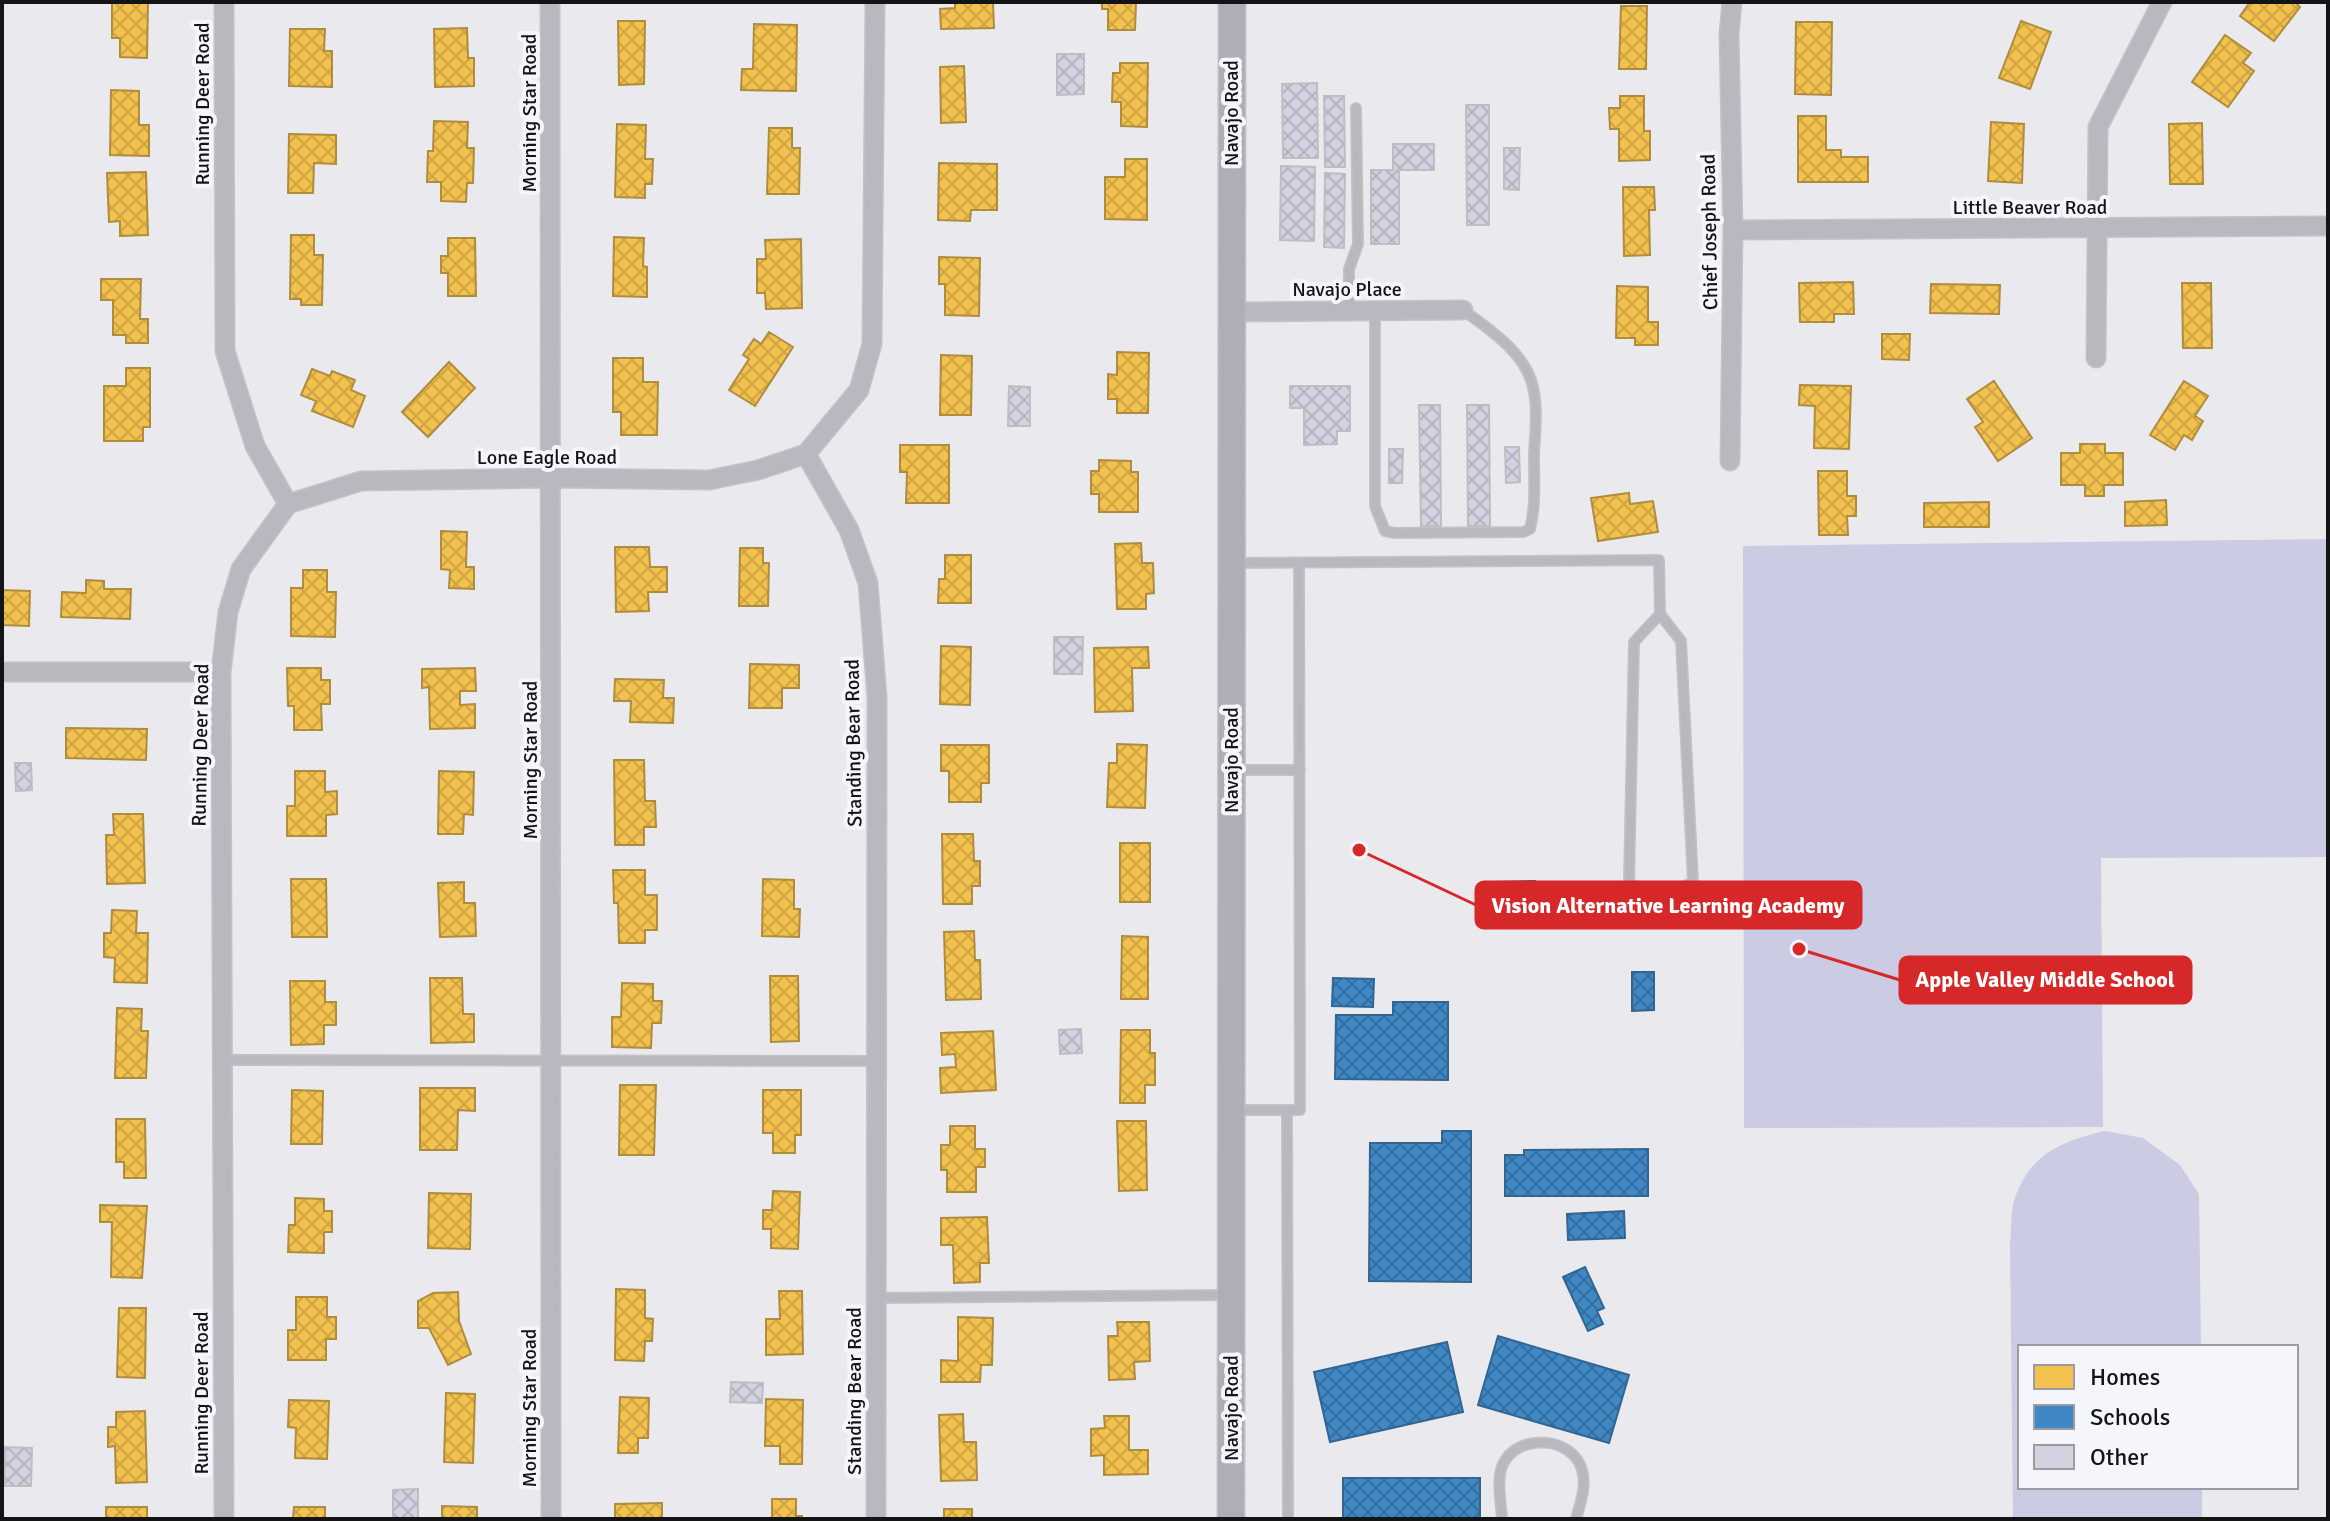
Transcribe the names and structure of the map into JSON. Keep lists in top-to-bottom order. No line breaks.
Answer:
{"streets":{"main road":["Navajo Road"],"street":["Running Deer Road","Morning Star Road","Little Beaver Road","Chief Joseph Road","Navajo Place","Lone Eagle Road","Standing Bear Road"]},"crossings":[["Running Deer Road","Lone Eagle Road"],["Morning Star Road","Lone Eagle Road"],["Navajo Road","Navajo Place"],["Little Beaver Road","Chief Joseph Road"],["Lone Eagle Road","Standing Bear Road"]],"places":["Vision Alternative Learning Academy","Apple Valley Middle School"],"legend":["Homes","Schools","Other"]}
